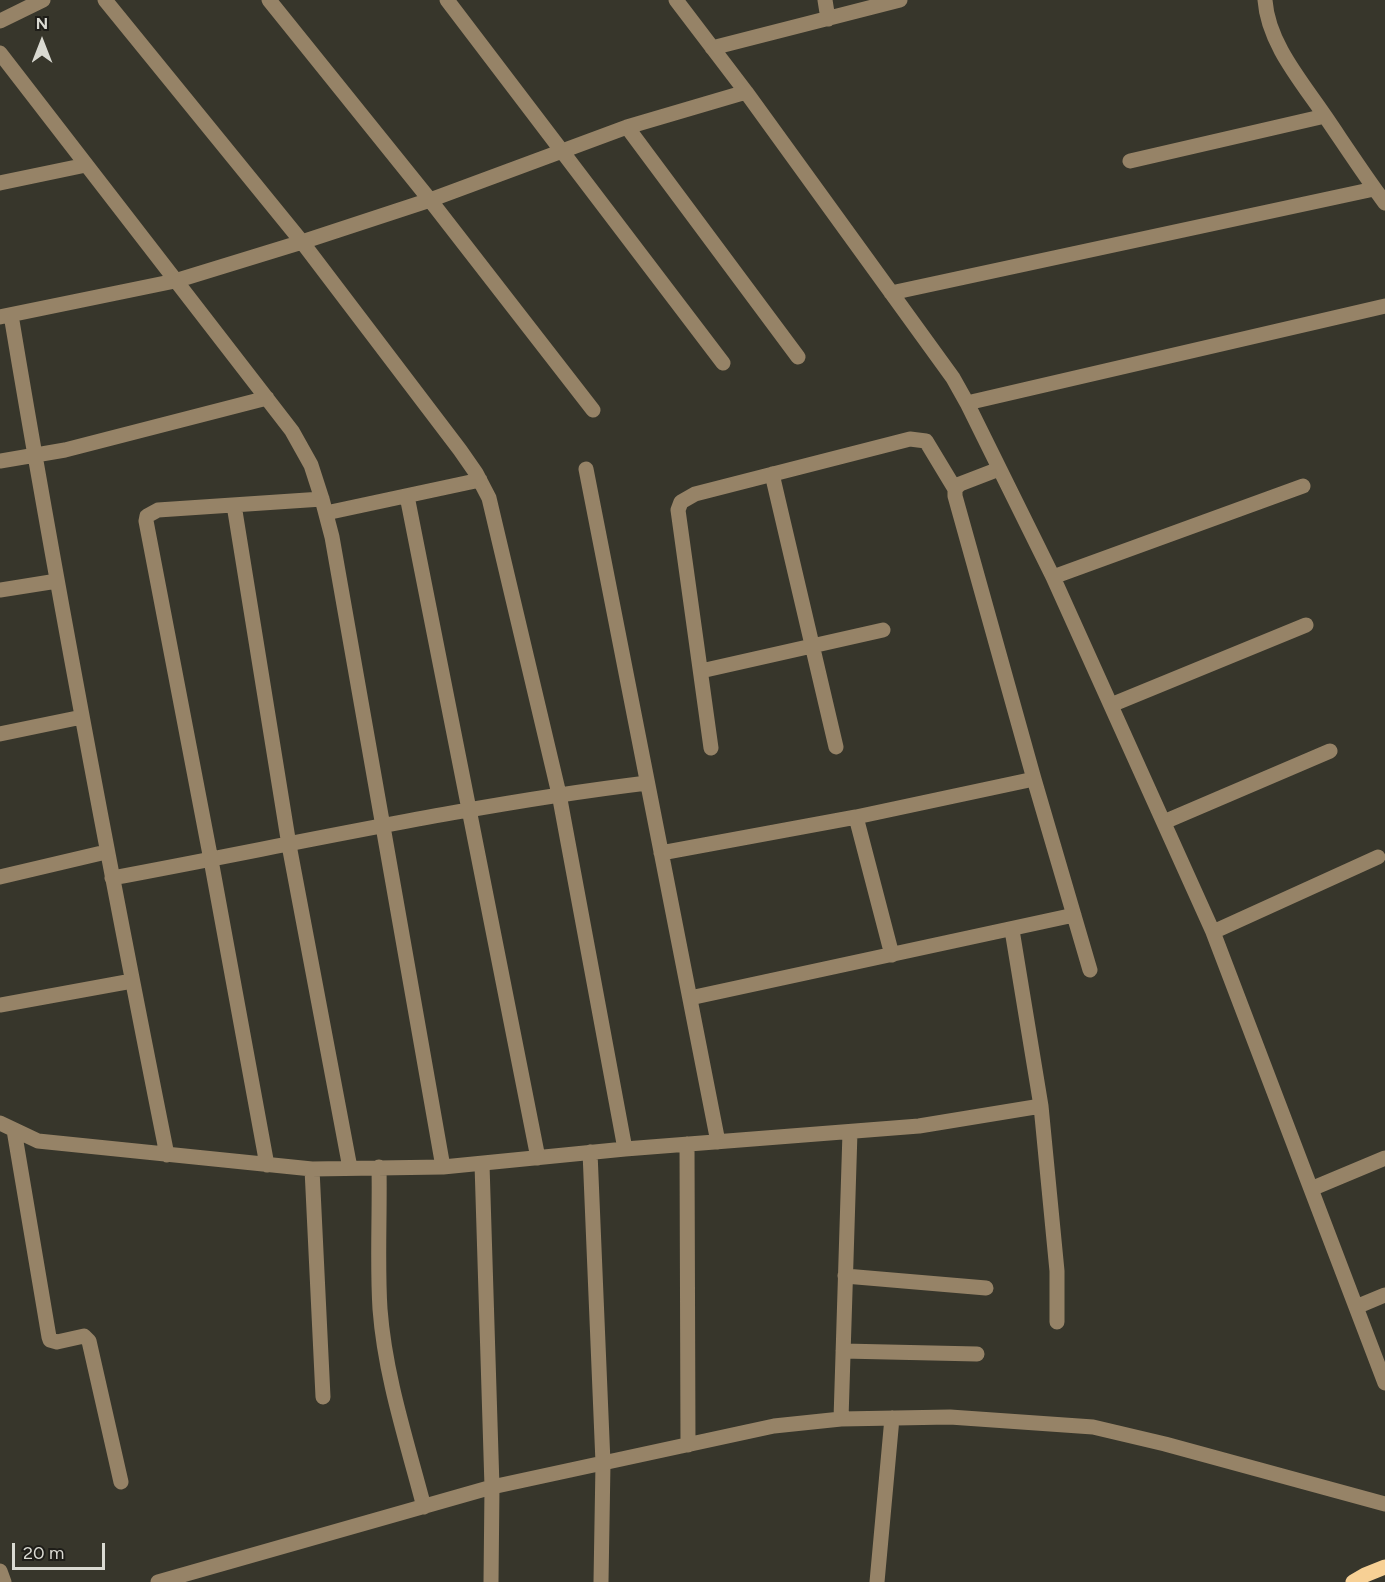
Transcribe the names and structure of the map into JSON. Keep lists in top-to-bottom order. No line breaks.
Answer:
{"scale_bar":"20 m","north":"top"}
